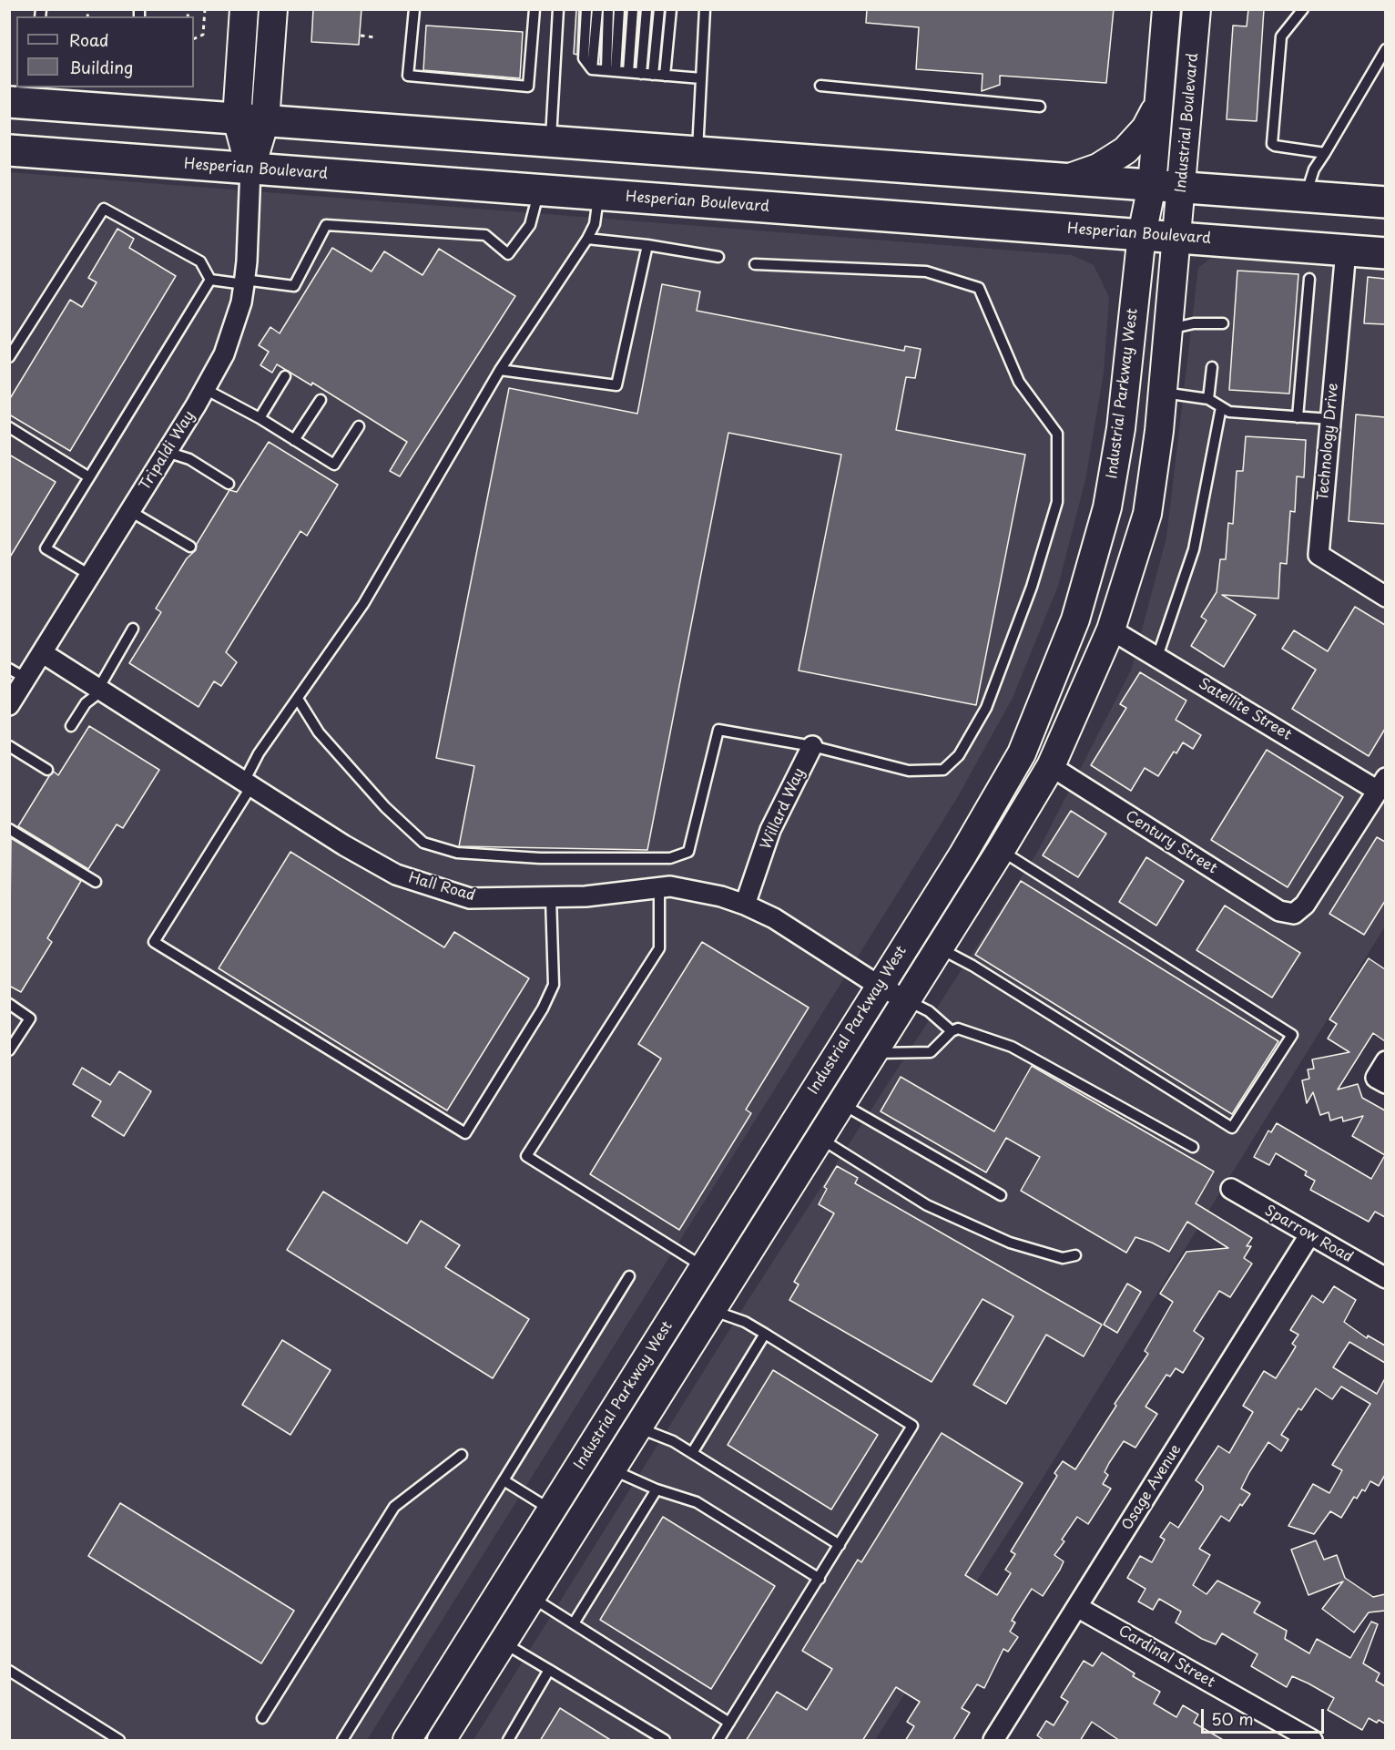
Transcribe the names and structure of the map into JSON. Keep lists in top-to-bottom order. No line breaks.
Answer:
{"streets":{"main road":["Industrial Boulevard","Hesperian Boulevard","Industrial Parkway West"],"street":["Technology Drive","Tripaldi Way","Satellite Street","Willard Way","Century Street","Hall Road","Sparrow Road","Osage Avenue","Cardinal Street"]},"crossings":[["Industrial Boulevard","Hesperian Boulevard"],["Industrial Boulevard","Industrial Parkway West"],["Hesperian Boulevard","Industrial Parkway West"],["Hesperian Boulevard","Technology Drive"],["Hesperian Boulevard","Tripaldi Way"],["Industrial Parkway West","Satellite Street"],["Industrial Parkway West","Century Street"],["Industrial Parkway West","Hall Road"],["Tripaldi Way","Hall Road"],["Satellite Street","Century Street"],["Willard Way","Hall Road"],["Sparrow Road","Osage Avenue"],["Osage Avenue","Cardinal Street"]],"legend":["Road","Building"],"scale_bar":"50 m"}
